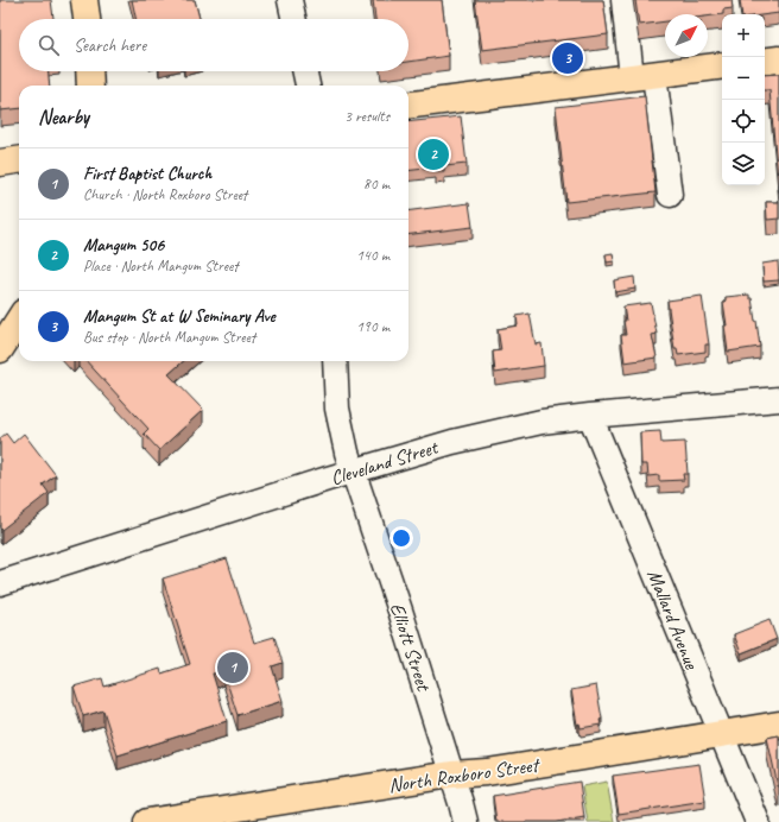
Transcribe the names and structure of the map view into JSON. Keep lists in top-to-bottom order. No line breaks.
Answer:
{"streets":{"main road":["North Roxboro Street"],"street":["Cleveland Street","Mallard Avenue","Elliott Street"]},"crossings":[["Cleveland Street","Mallard Avenue"],["Cleveland Street","Elliott Street"],["Mallard Avenue","North Roxboro Street"],["Elliott Street","North Roxboro Street"]],"north":"top right","page":{"map_buttons":["+","−"],"search":"Search here","pins":["3","2","1"],"heading":["Nearby","3 results"],"list":[{"mark":"1","name":"First Baptist Church","note":"Church · North Roxboro Street","value":"80 m"},{"mark":"2","name":"Mangum 506","note":"Place · North Mangum Street","value":"140 m"},{"mark":"3","name":"Mangum St at W Seminary Ave","note":"Bus stop · North Mangum Street","value":"190 m"}]}}
